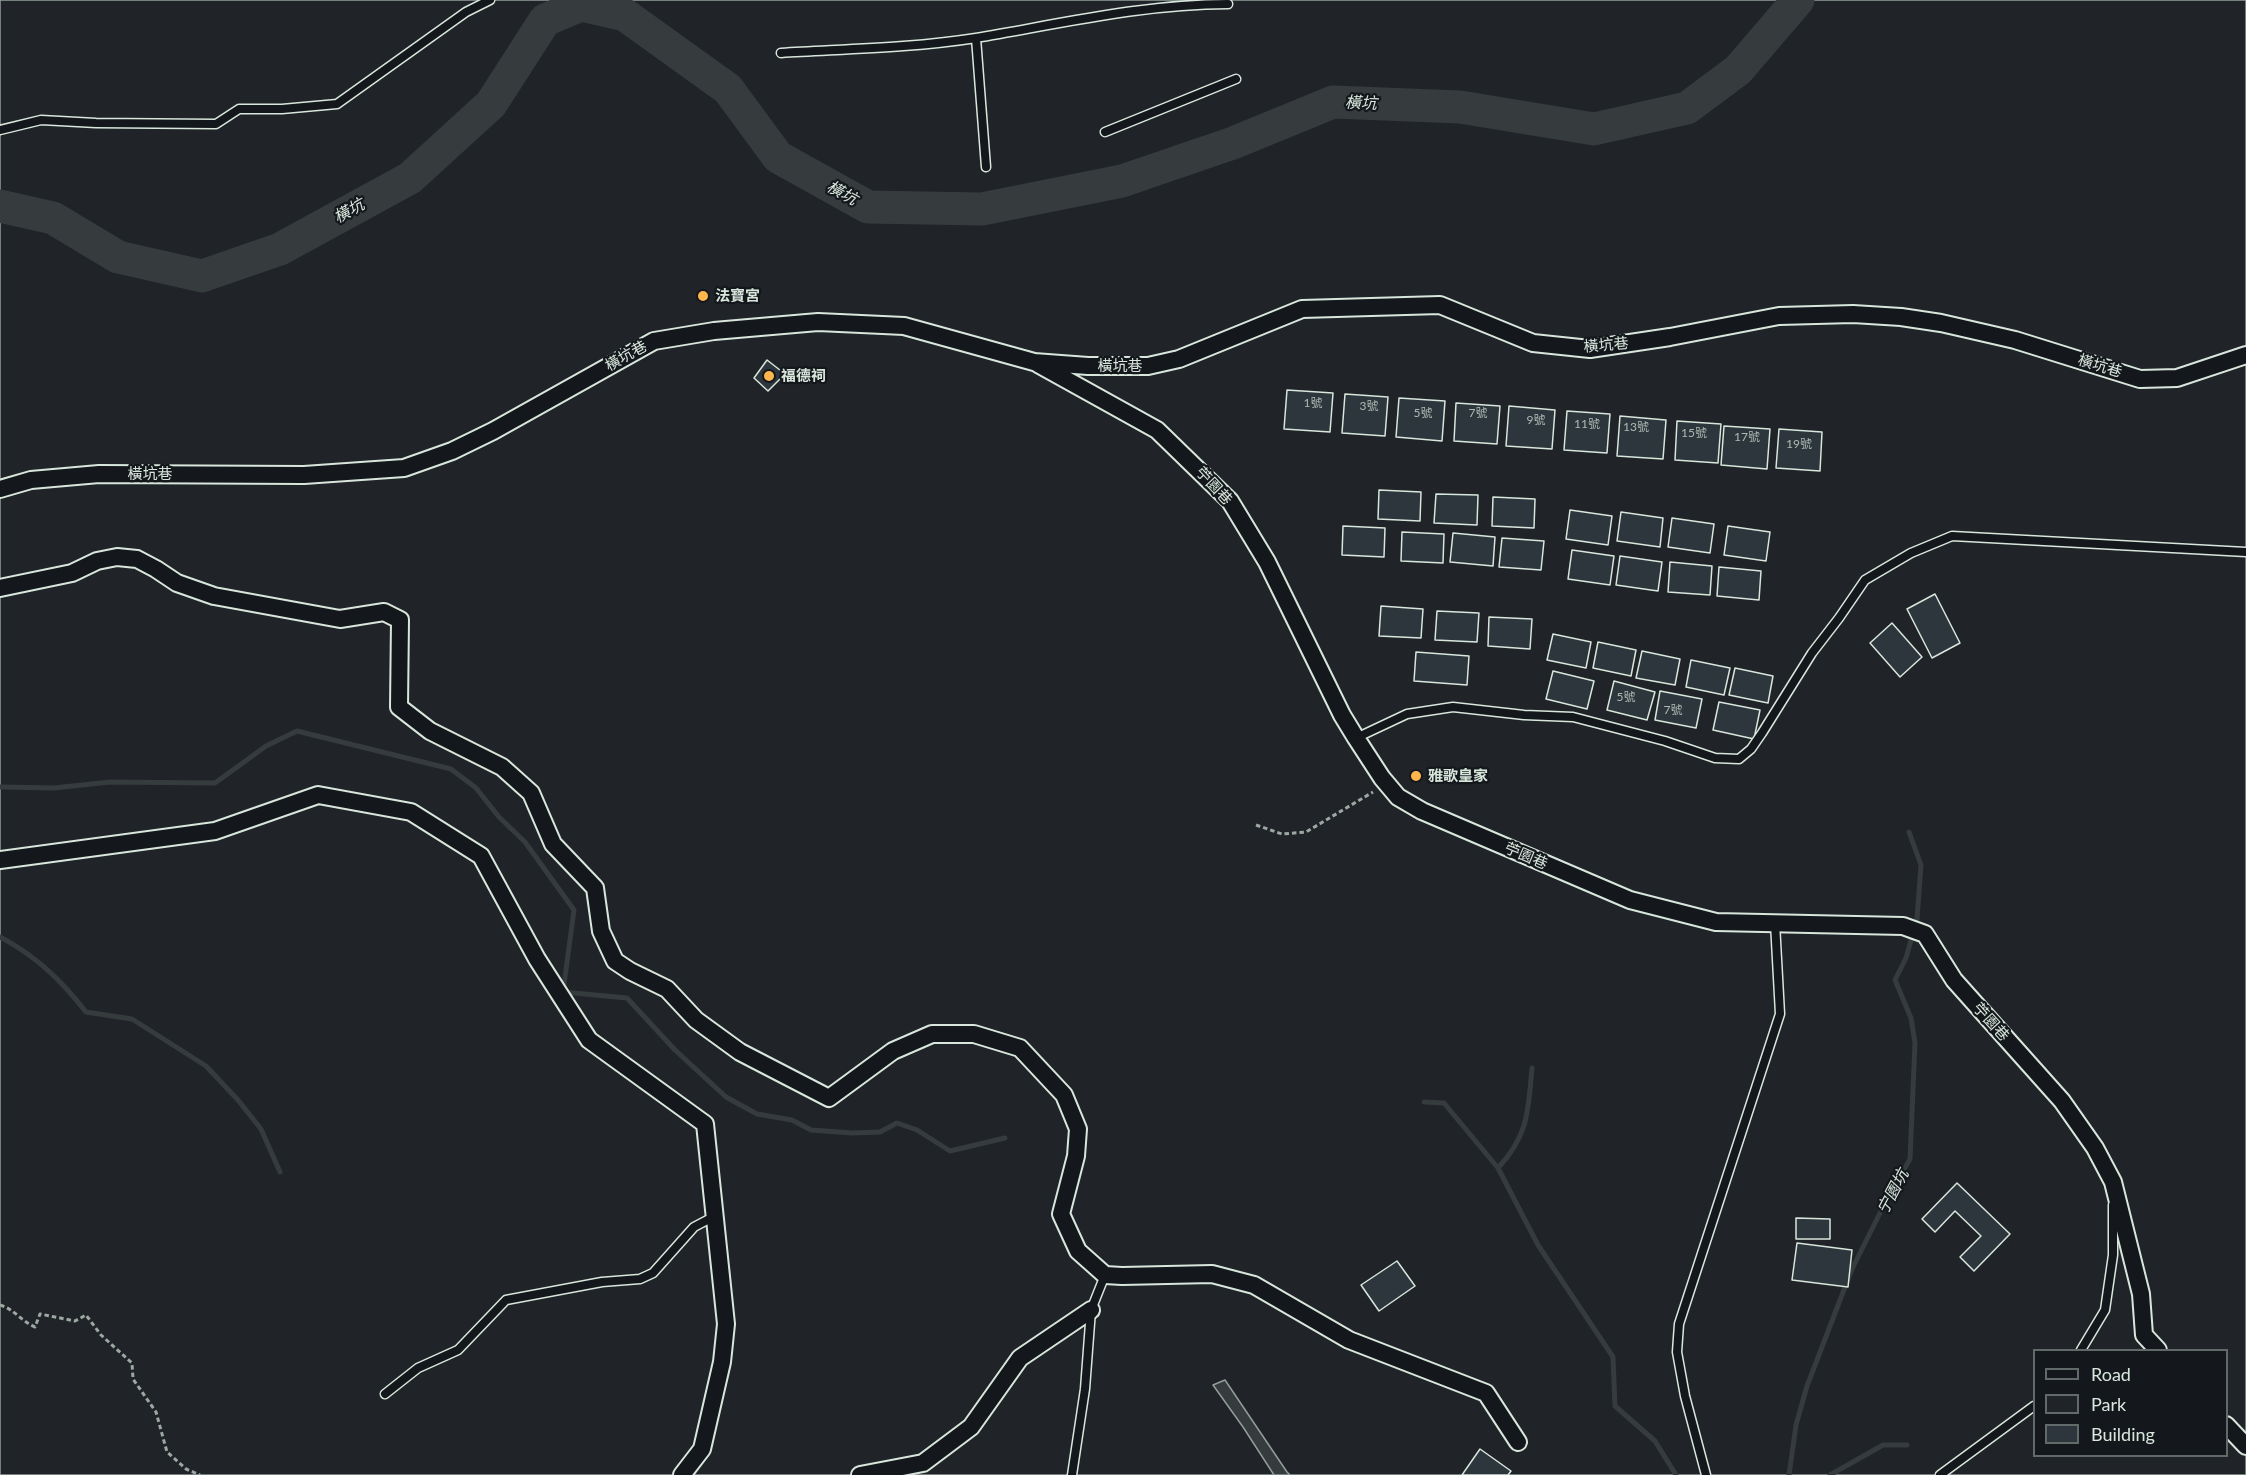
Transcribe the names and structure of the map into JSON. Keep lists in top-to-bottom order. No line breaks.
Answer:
{"streets":{"street":["橫坑巷","苧園巷"]},"crossings":[["橫坑巷","苧園巷"]],"water":["橫坑","宁園坑"],"places":["法寶宮","福德祠","雅歌皇家"],"house_numbers":["1號","3號","5號","7號","9號","11號","13號","15號","17號","19號","5號","7號"],"legend":["Road","Park","Building"]}
